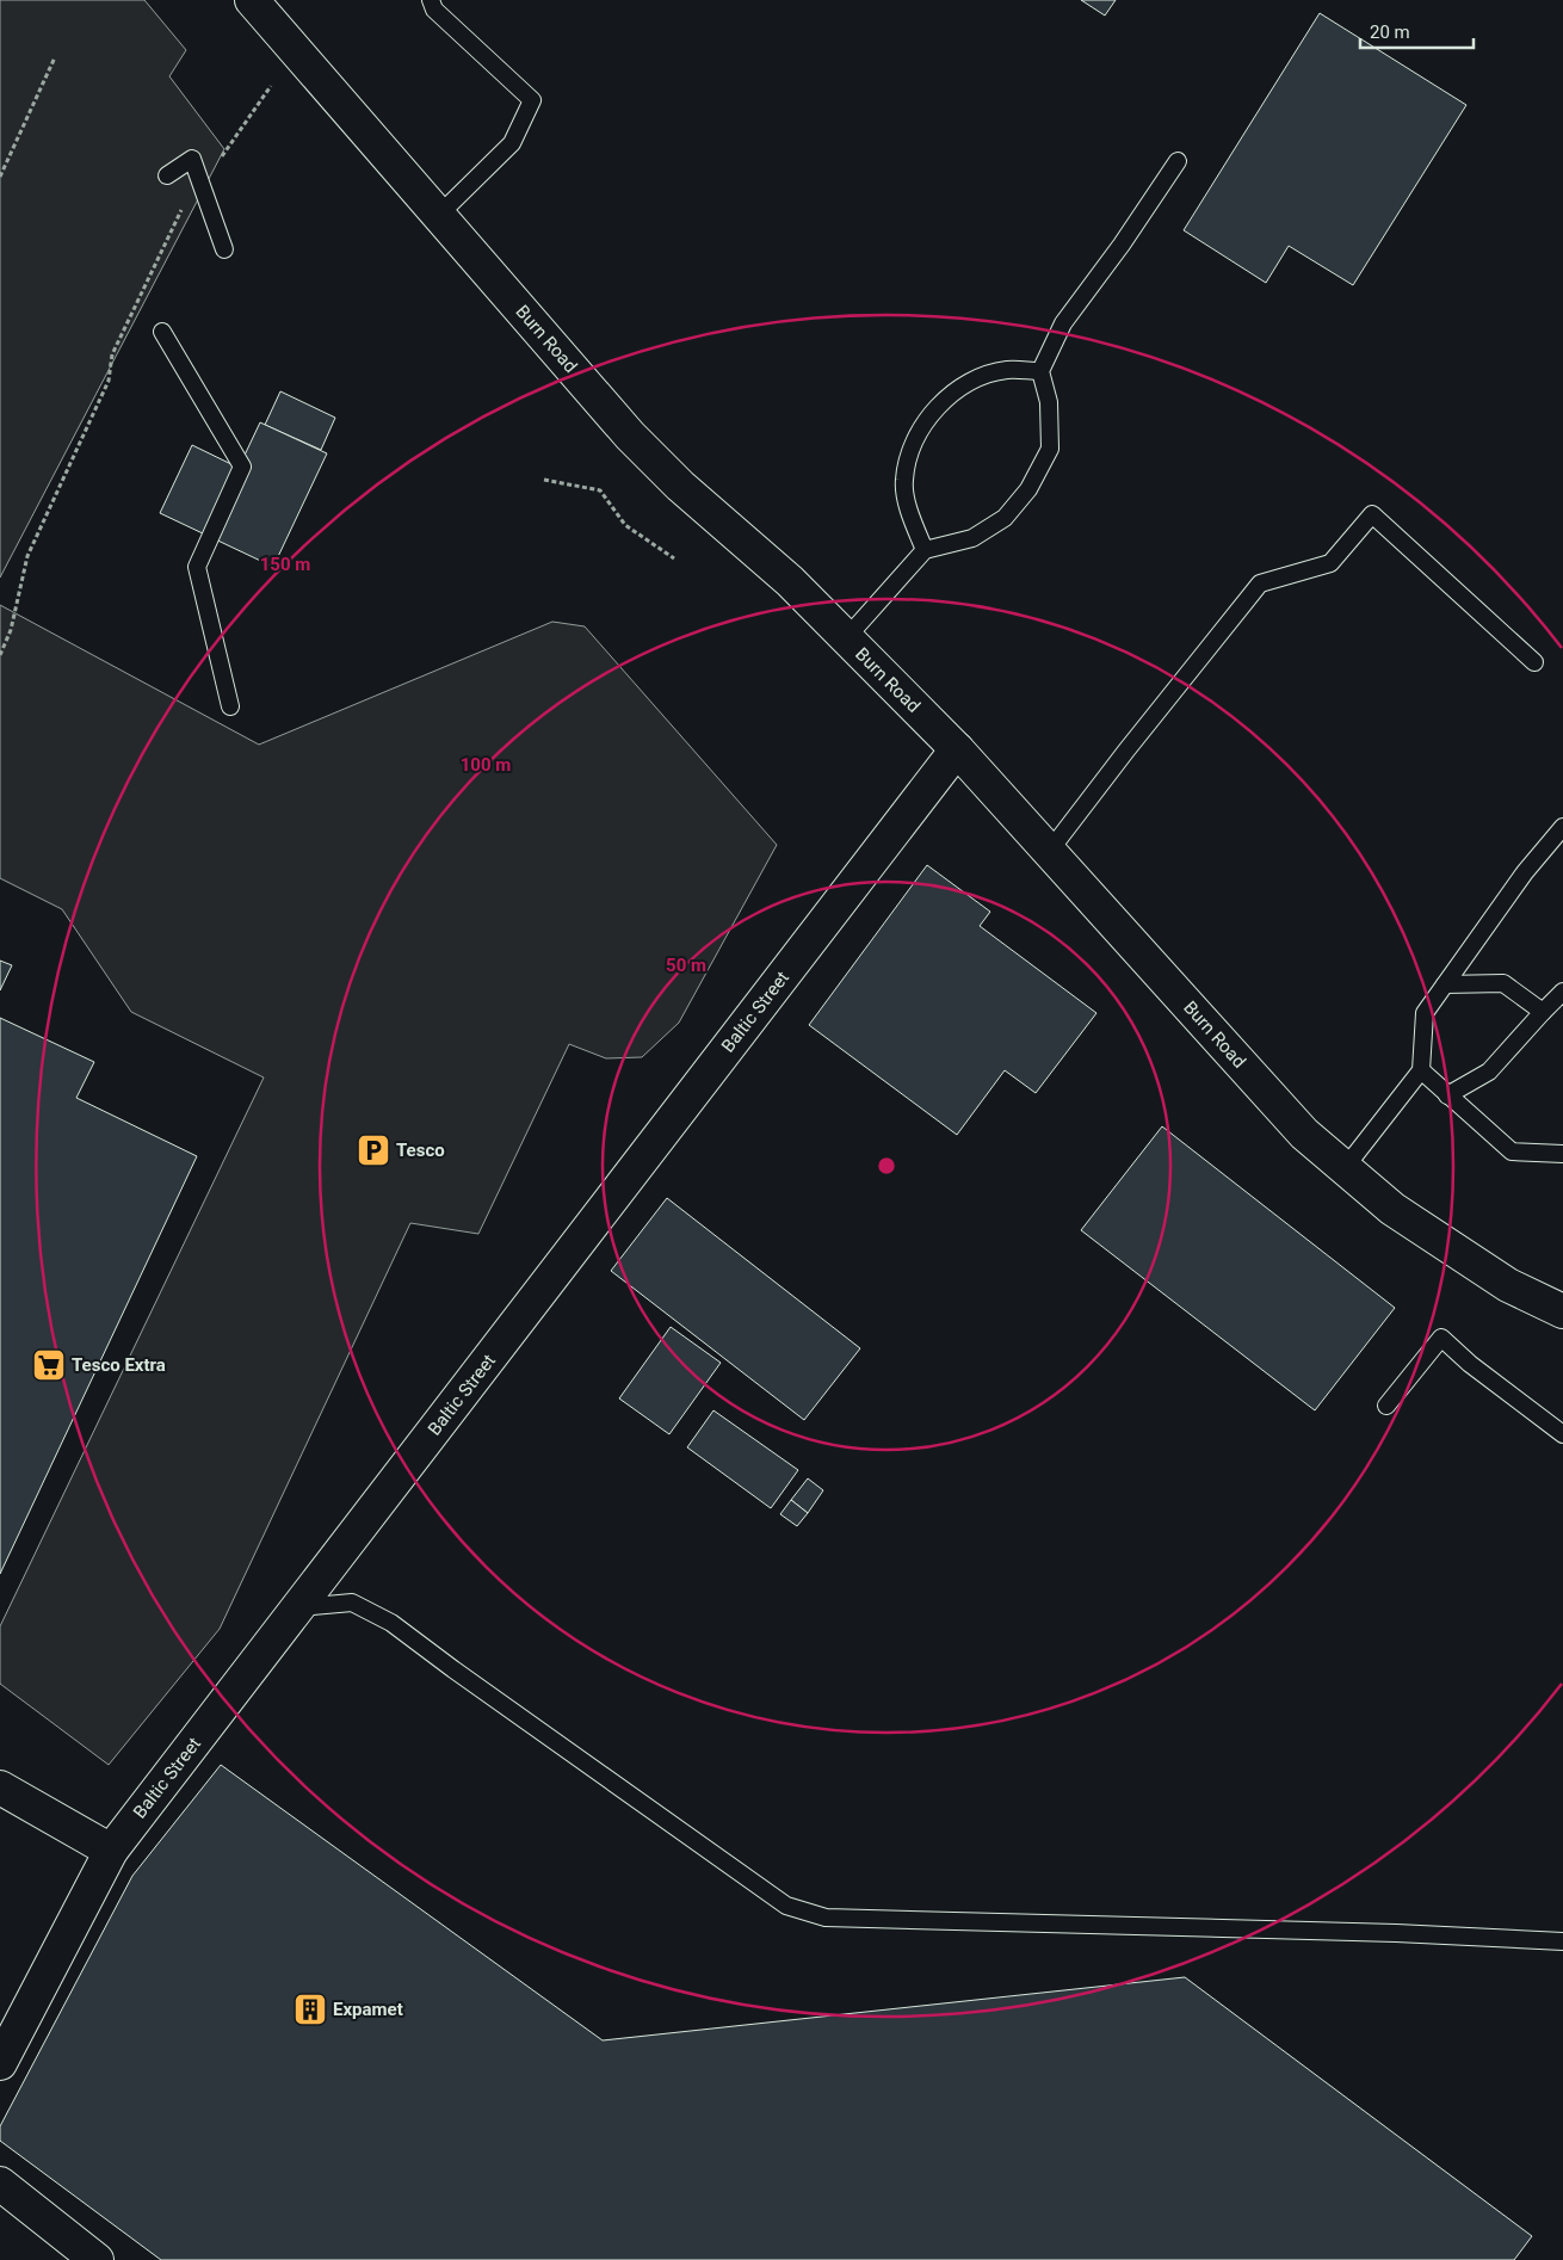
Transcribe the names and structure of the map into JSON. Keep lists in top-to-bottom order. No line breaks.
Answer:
{"streets":{"street":["Burn Road","Baltic Street"]},"crossings":[["Burn Road","Baltic Street"]],"places":{"parking":["Tesco"],"supermarket":["Tesco Extra"],"building":["Expamet"]},"scale_bar":"20 m","rings":["150 m","100 m","50 m"]}
